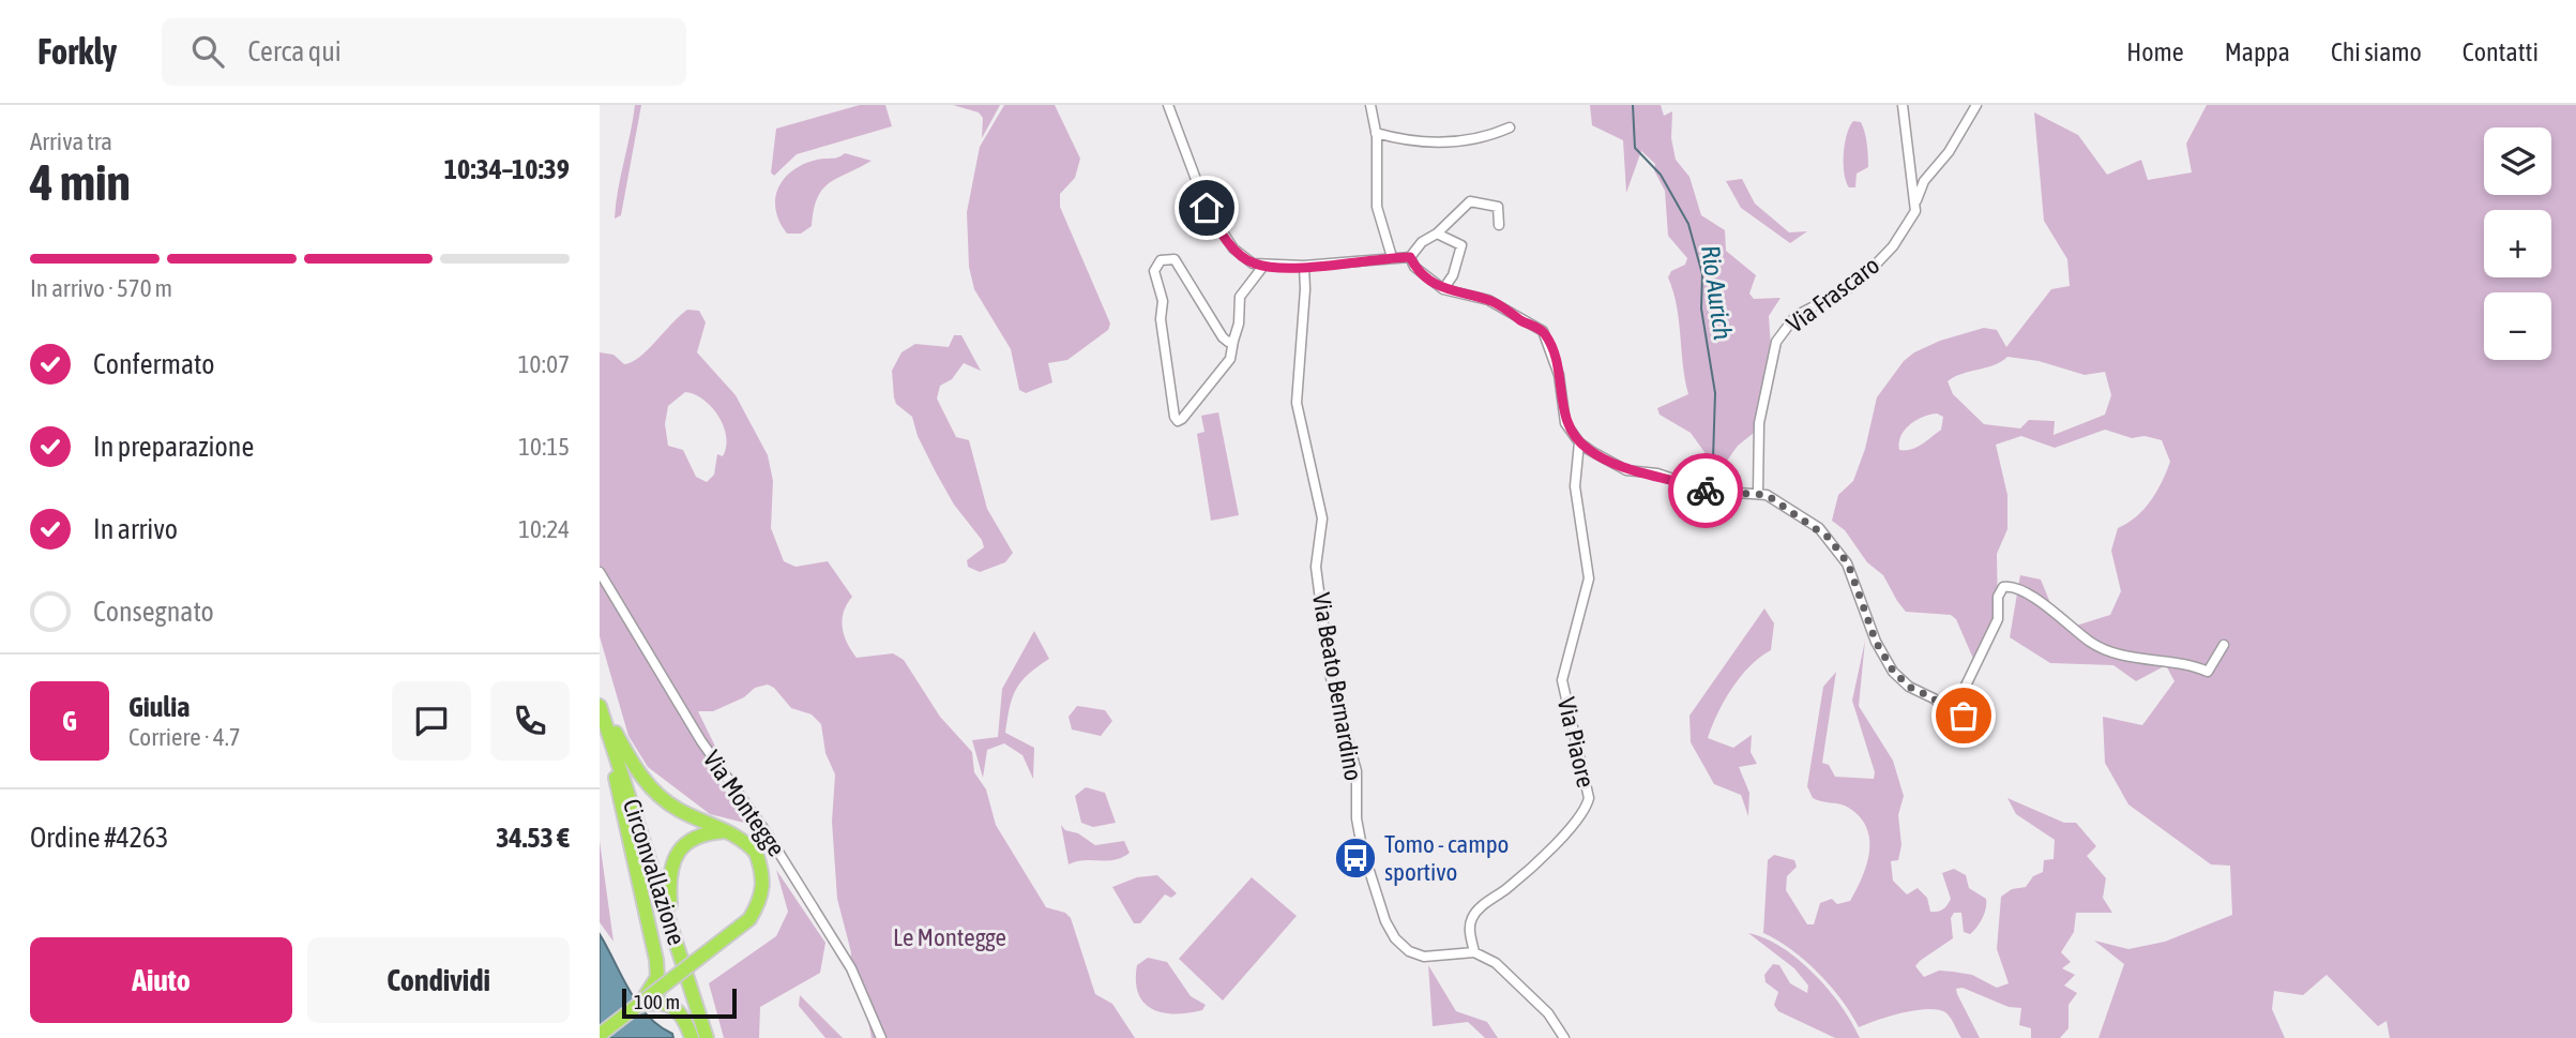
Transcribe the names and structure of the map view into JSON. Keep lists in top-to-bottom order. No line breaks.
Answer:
{"streets":{"highway":["Circonvallazione"],"street":["Via Frascaro","Via Beato Bernardino","Via Piaore","Via Montegge"]},"crossings":[["Via Beato Bernardino","Via Piaore"]],"water":["Rio Aurich"],"parks":["Le Montegge"],"places":{"bus stop":["Tomo - campo sportivo"]},"scale_bar":"100 m","page":{"header":"Forkly","search":"Cerca qui","nav":["Home","Mappa","Chi siamo","Contatti"],"heading":["4 min","Arriva tra","10:34–10:39"],"panel":["Giulia","Corriere · 4.7","Ordine #4263","34.53 €"],"map_buttons":["+","−"],"bar":"In arrivo · 570 m","list":[["Confermato","10:07"],["In preparazione","10:15"],["In arrivo","10:24"],"Consegnato"],"round":"G","buttons":["Aiuto","Condividi"],"scale":"100 m"}}
